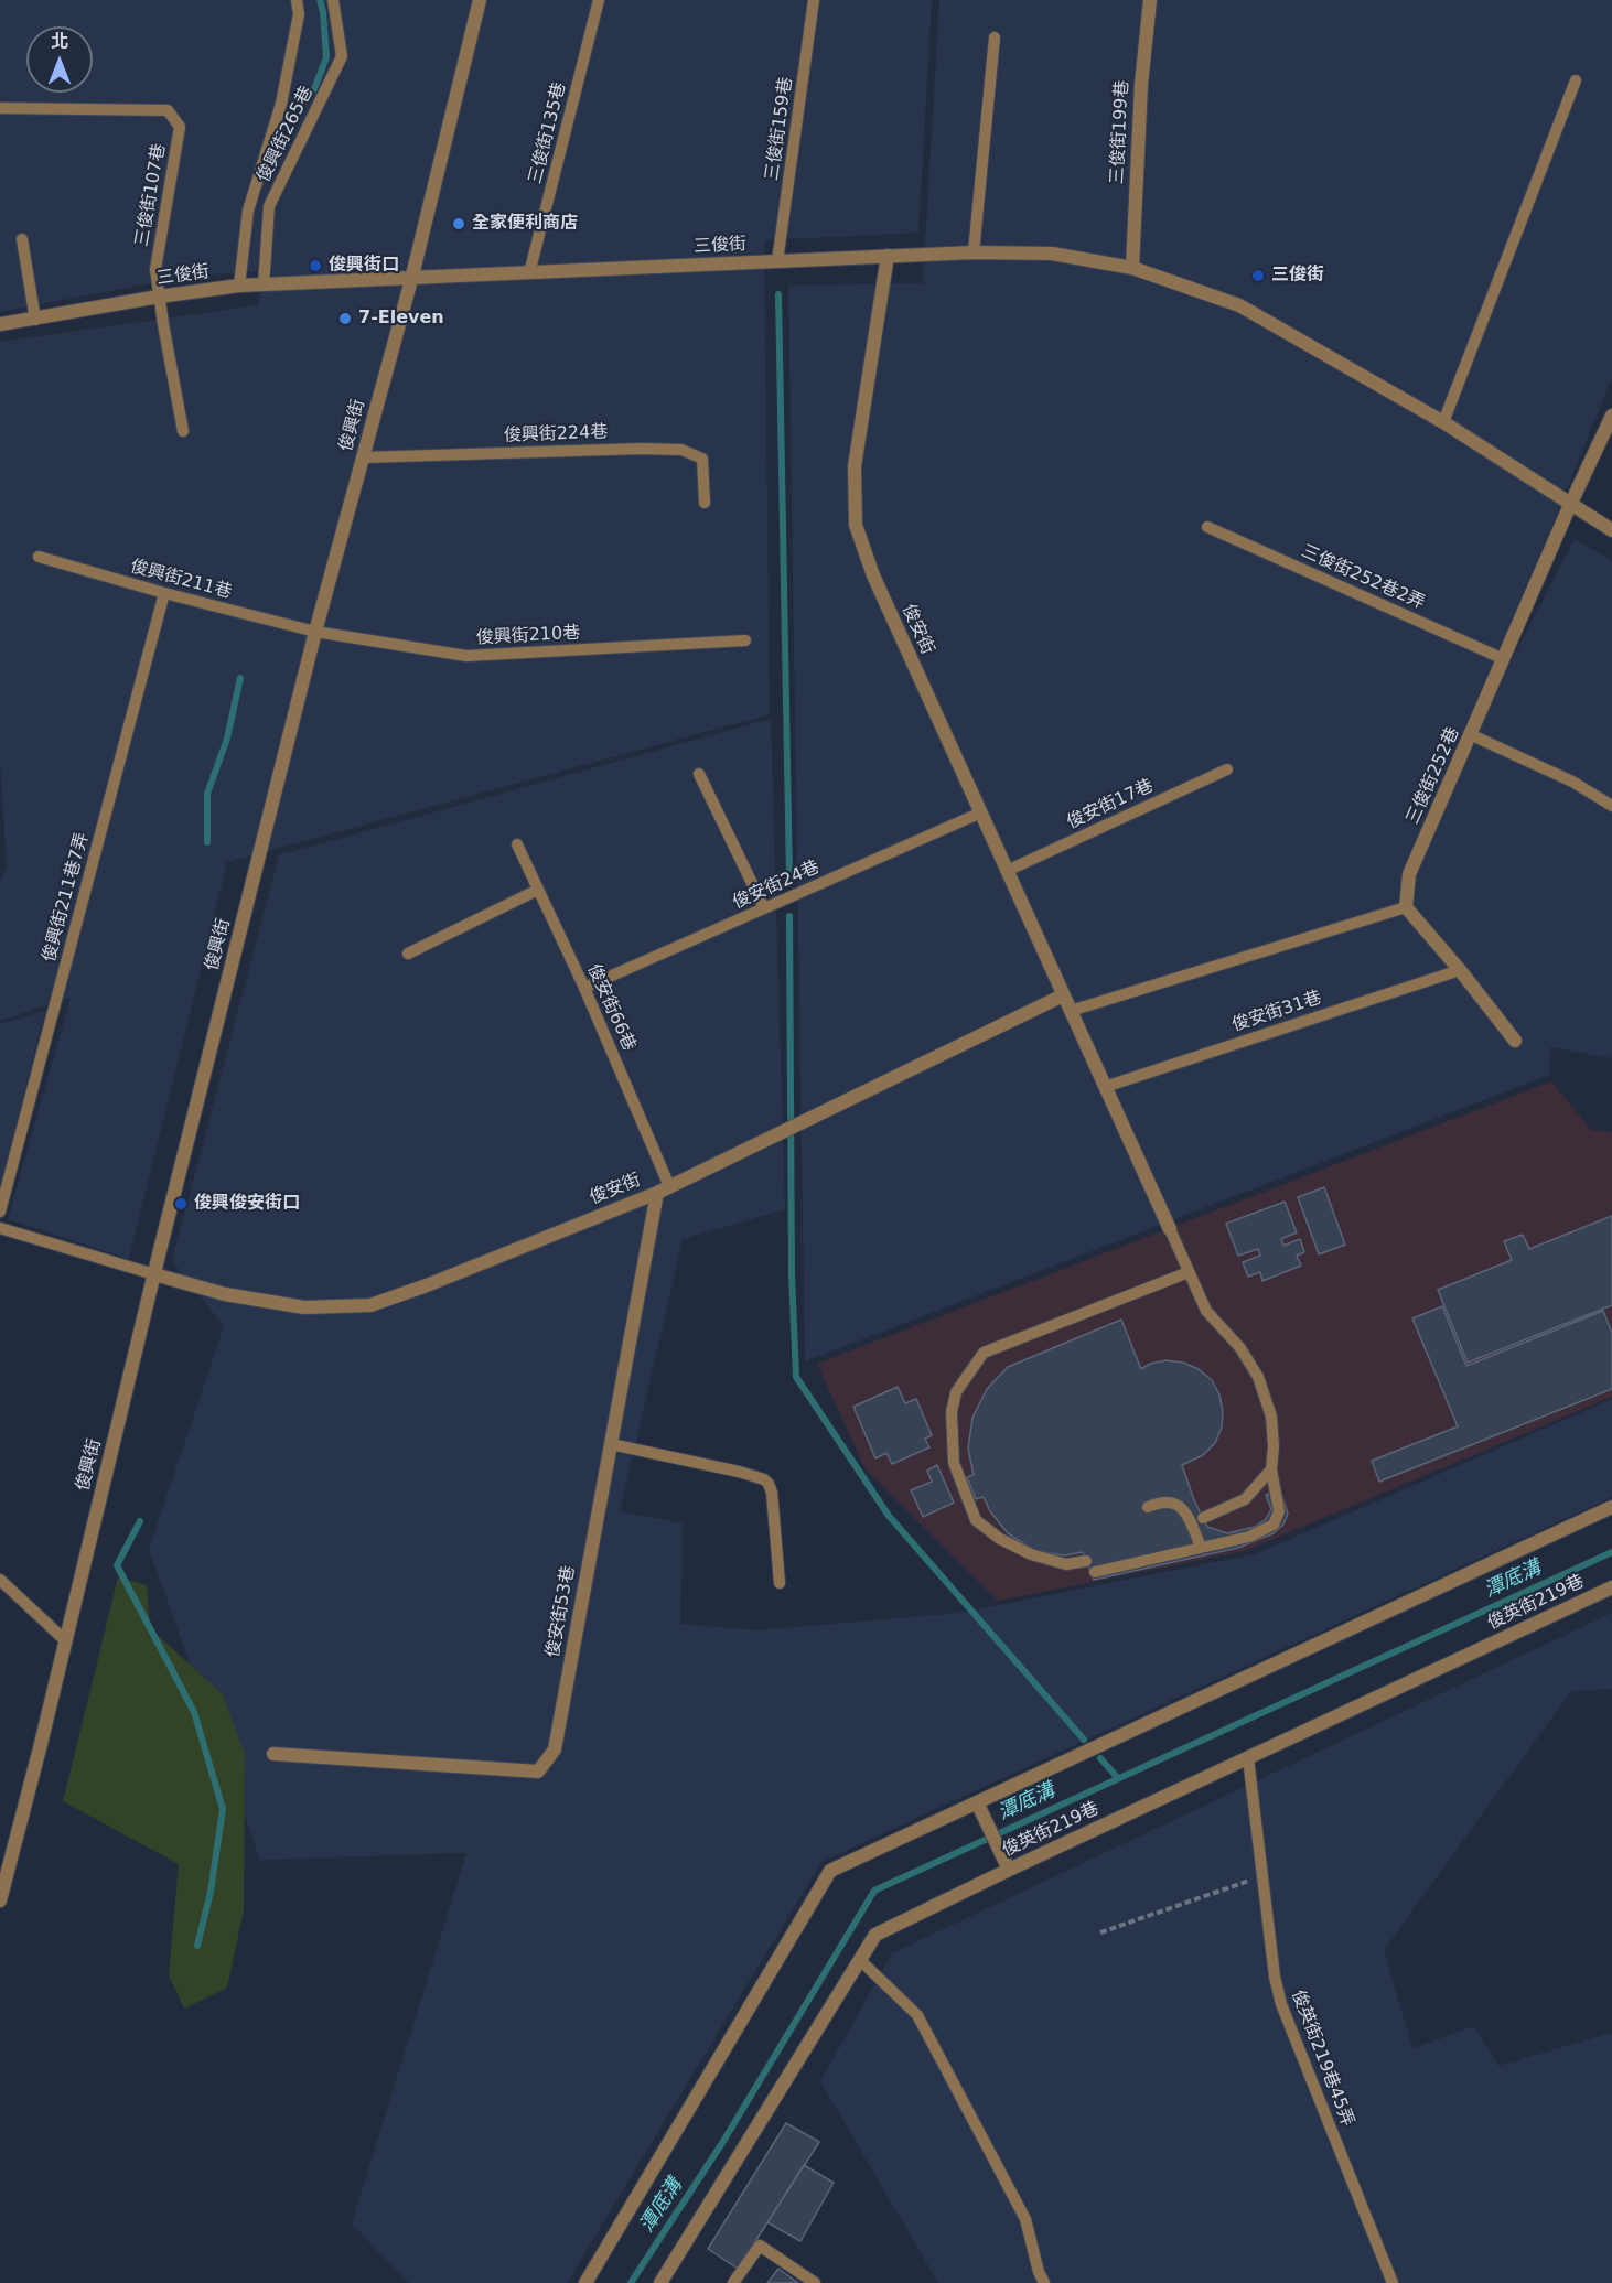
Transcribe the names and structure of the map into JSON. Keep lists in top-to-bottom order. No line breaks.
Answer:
{"streets":{"street":["三俊街199巷","三俊街","俊興街","俊安街","三俊街252巷","俊英街219巷","俊安街53巷"],"lane":["三俊街159巷","三俊街135巷","俊興街265巷","三俊街107巷","俊興街224巷","三俊街252巷2弄","俊興街211巷","俊興街210巷","俊安街17巷","俊安街24巷","俊興街211巷7弄","俊安街66巷","俊安街31巷","俊英街219巷45弄"]},"crossings":[["三俊街159巷","三俊街"],["三俊街199巷","三俊街"],["三俊街135巷","三俊街"],["俊興街265巷","三俊街"],["三俊街107巷","三俊街"],["三俊街","俊興街"],["三俊街","俊安街"],["三俊街","三俊街252巷"],["俊興街","俊興街224巷"],["俊興街","俊興街211巷"],["俊興街","俊安街"],["俊興街","俊興街210巷"],["三俊街252巷2弄","三俊街252巷"],["俊興街211巷","俊興街210巷"],["俊興街211巷","俊興街211巷7弄"],["俊安街","俊安街17巷"],["俊安街","俊安街24巷"],["俊安街","俊安街66巷"],["俊安街","俊安街31巷"],["俊安街","俊安街53巷"],["俊安街24巷","俊安街66巷"],["俊安街66巷","俊安街53巷"],["俊英街219巷","俊英街219巷45弄"]],"water":["潭底溝"],"places":["全家便利商店","俊興街口","三俊街","7-Eleven","俊興俊安街口"],"north":"top"}
